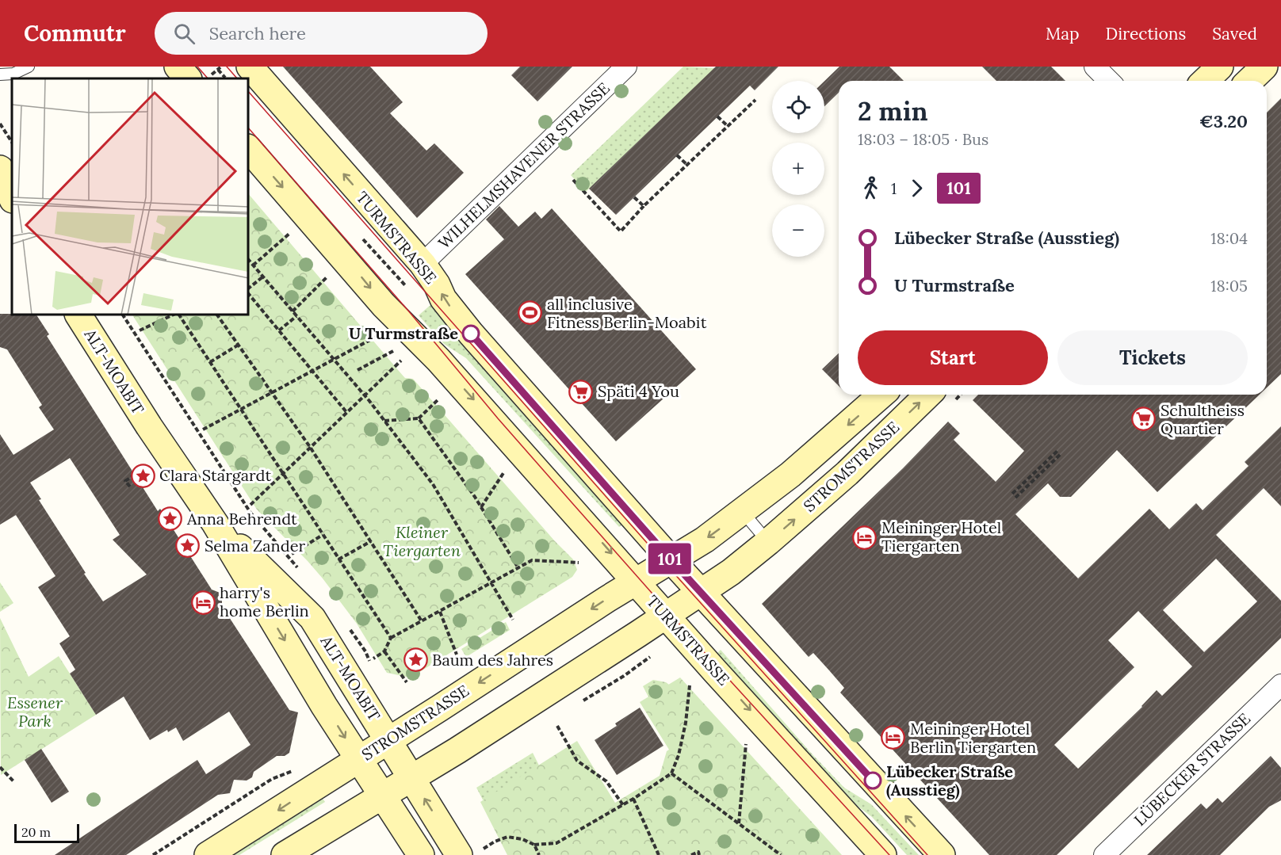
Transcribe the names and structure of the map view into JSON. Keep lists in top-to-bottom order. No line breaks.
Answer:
{"streets":{"main road":["TURMSTRASSE","ALT-MOABIT","STROMSTRASSE"],"street":["WILHELMSHAVENER STRASSE","LÜBECKER STRASSE"]},"crossings":[["WILHELMSHAVENER STRASSE","TURMSTRASSE"],["TURMSTRASSE","STROMSTRASSE"],["ALT-MOABIT","STROMSTRASSE"]],"parks":["Kleiner Tiergarten","Essener Park"],"places":{"sports":["all inclusive Fitness Berlin-Moabit"],"other":["U Turmstraße","Lübecker Straße (Ausstieg)"],"supermarket":["Späti 4 You","Schultheiss Quartier"],"place":["Clara Stargardt","Anna Behrendt","Selma Zander","Baum des Jahres"],"hotel":["Meininger Hotel Tiergarten","harry's home Berlin","Meininger Hotel Berlin Tiergarten"]},"lines":["bus line 101"],"scale_bar":"20 m","page":{"header":"Commutr","search":"Search here","nav":["Map","Directions","Saved"],"on_map":"101","map_buttons":["+","−"],"heading":["2 min","18:03 – 18:05 · Bus","€3.20"],"legs":["1","101"],"list":[{"name":"Lübecker Straße (Ausstieg)","value":"18:04"},{"name":"U Turmstraße","value":"18:05"}],"buttons":["Start","Tickets"],"scale":"20 m"}}
